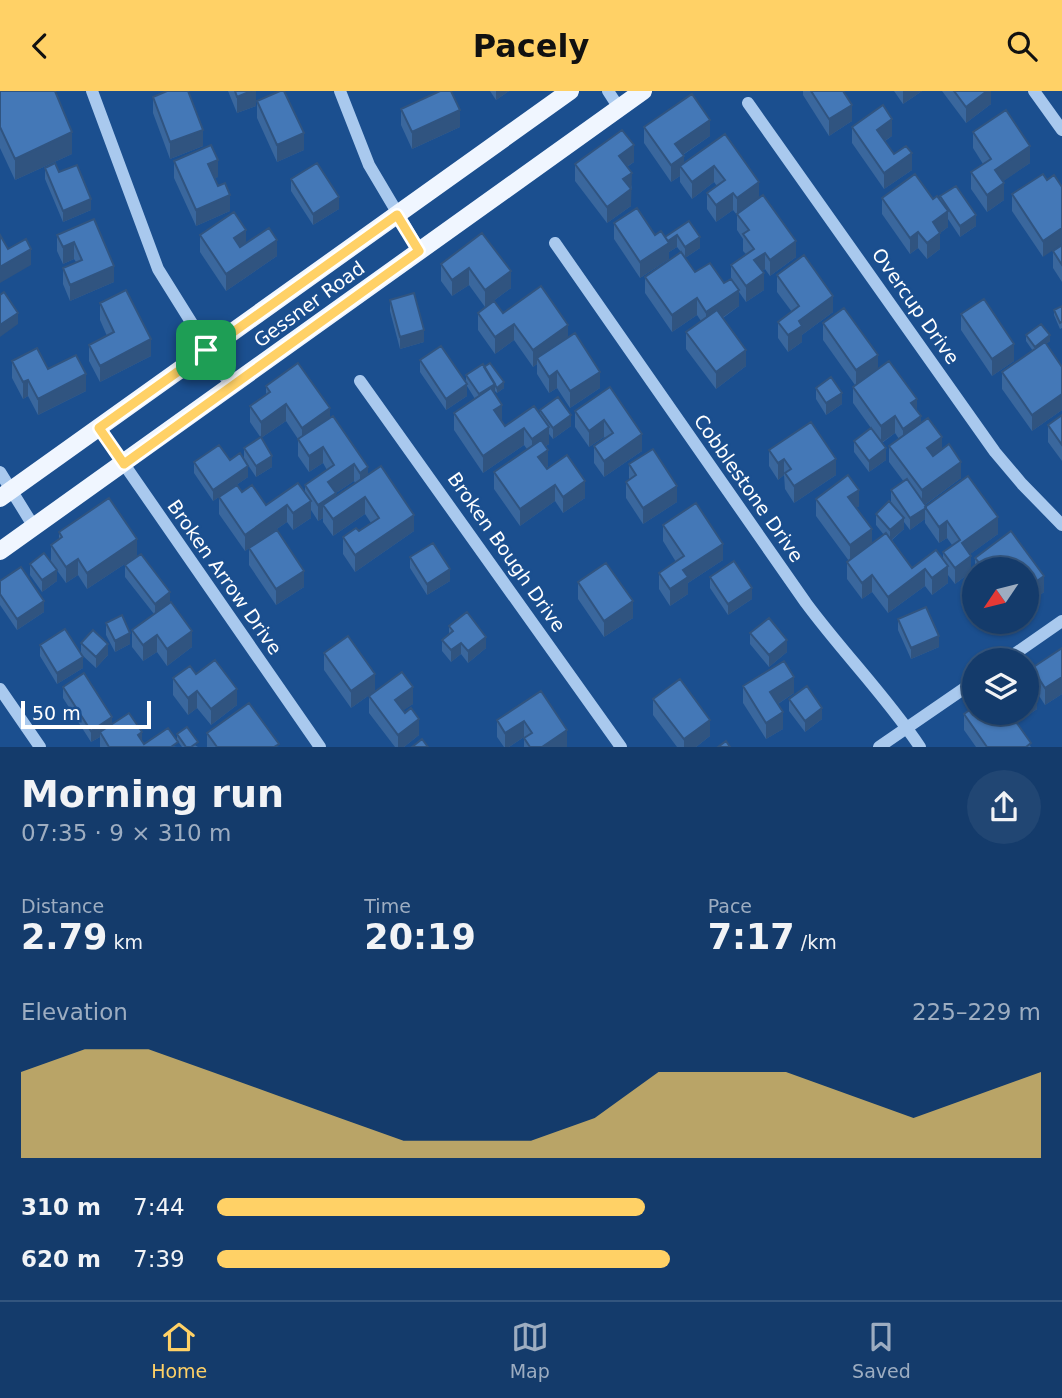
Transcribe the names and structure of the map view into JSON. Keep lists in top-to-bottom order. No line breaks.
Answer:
{"streets":{"main road":["Gessner Road"],"street":["Overcup Drive","Cobblestone Drive","Broken Bough Drive","Broken Arrow Drive"]},"crossings":[["Gessner Road","Broken Arrow Drive"]],"scale_bar":"50 m","north":"bottom left","page":{"header":"Pacely","scale":"50 m","heading":["Morning run","07:35 · 9 × 310 m"],"stats":[["Distance","2.79 km"],["Time","20:19"],["Pace","7:17 /km"]],"chart":["Elevation","225–229 m"],"list":[{"name":"310 m","note":"7:44"},{"name":"620 m","note":"7:39"}],"tabs":["Home","Map","Saved"]}}
